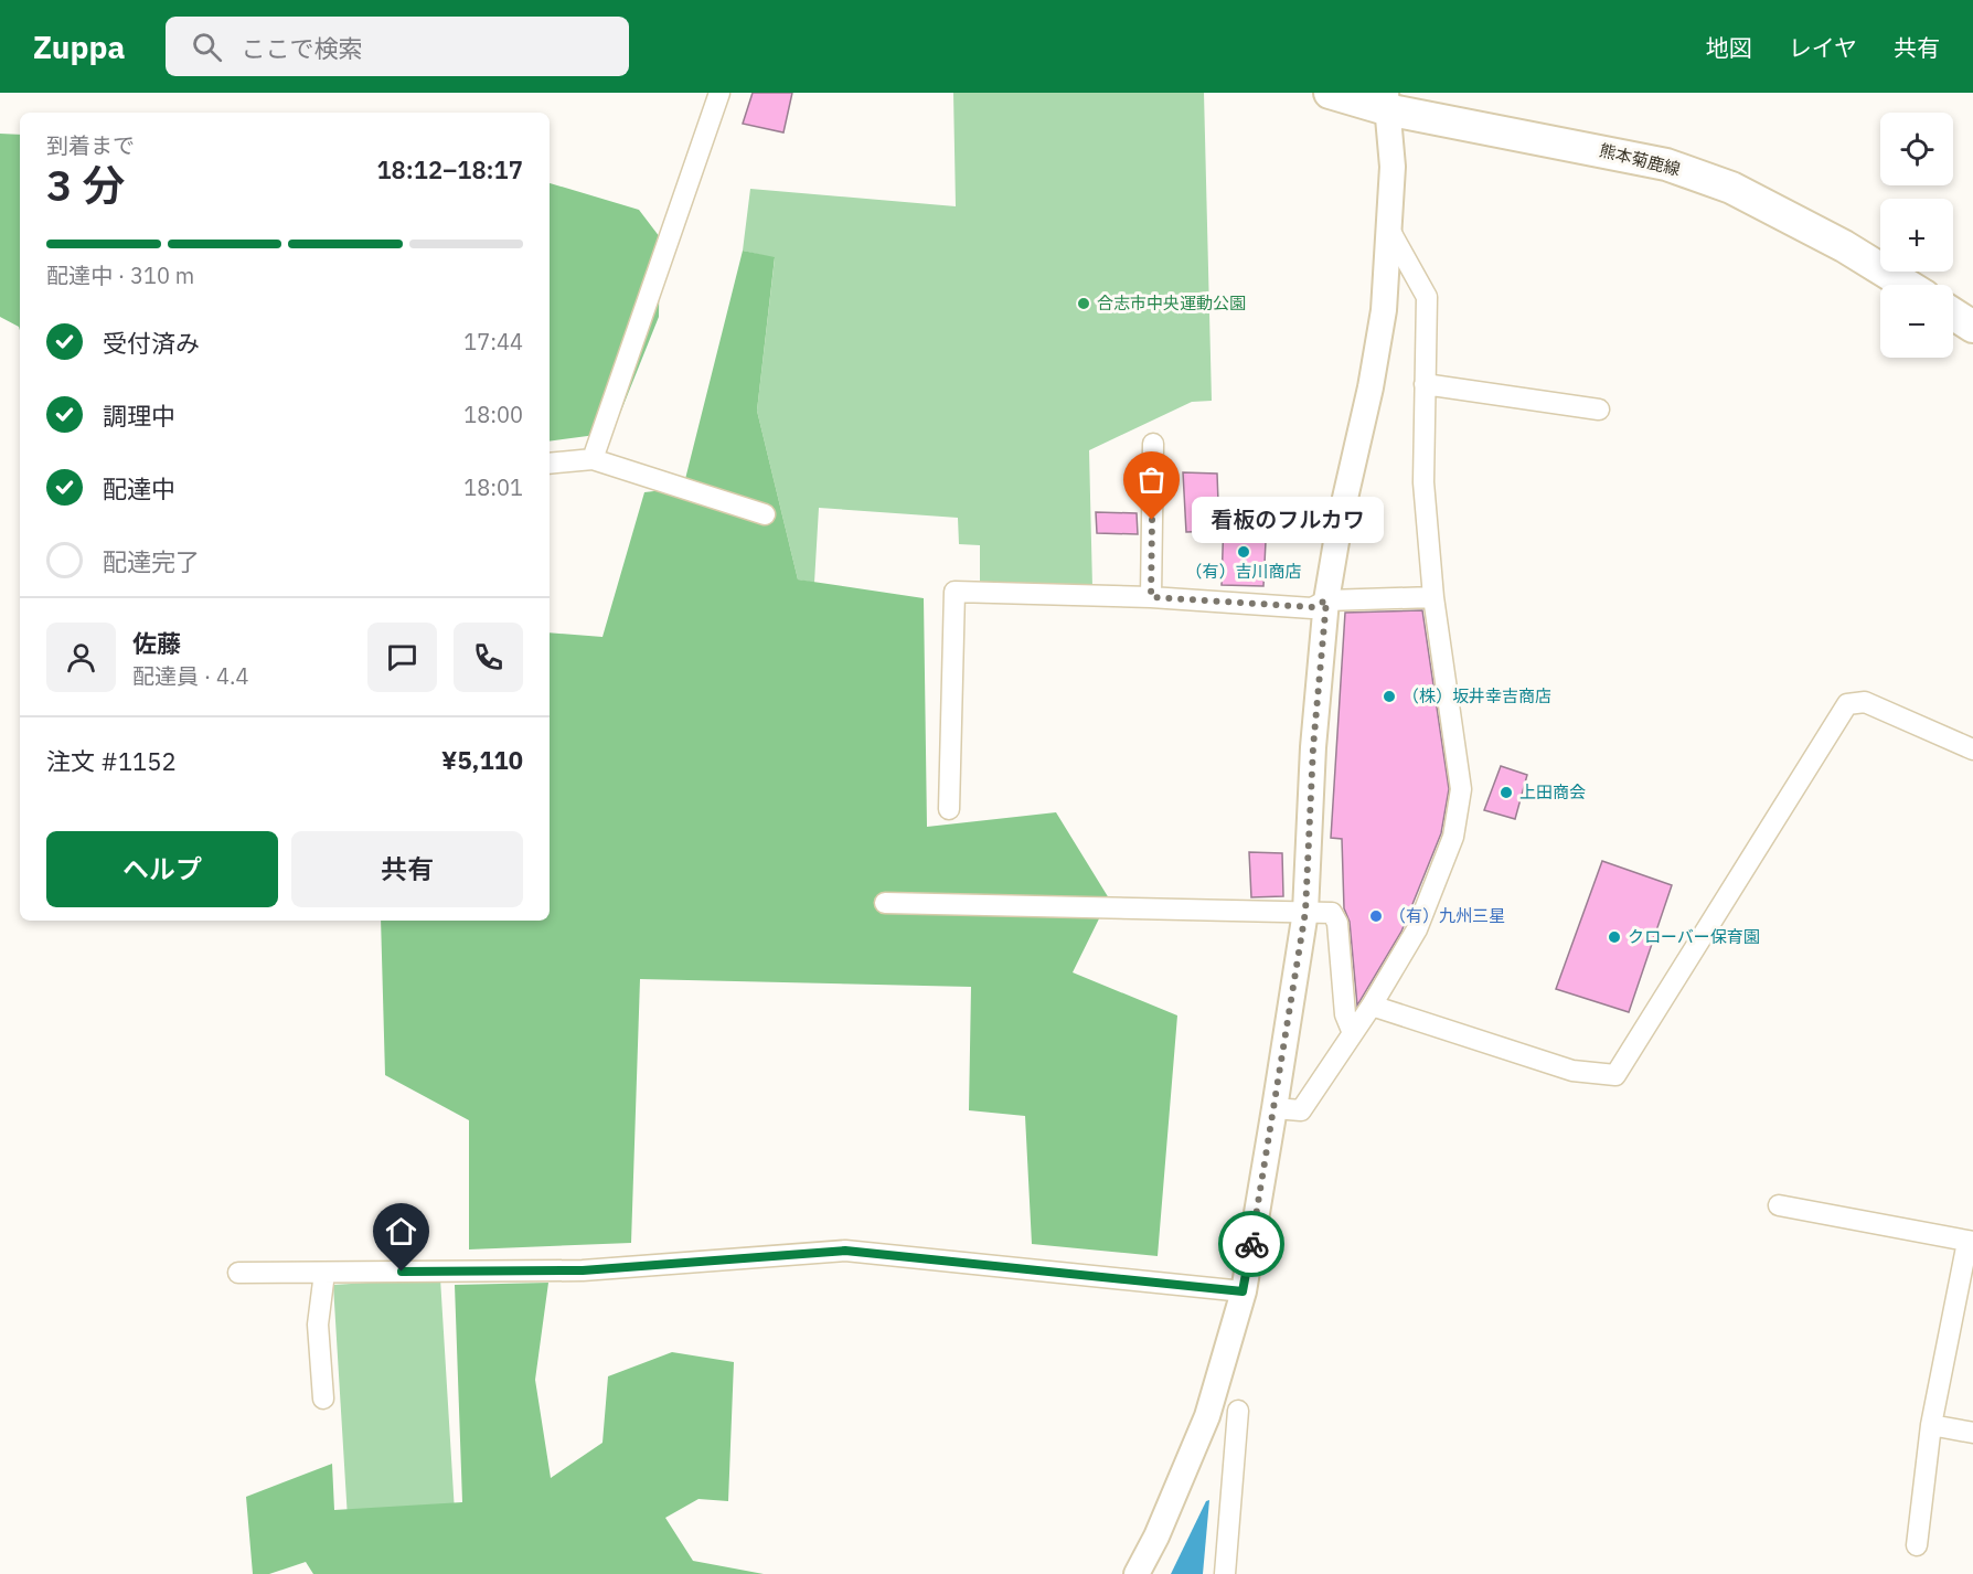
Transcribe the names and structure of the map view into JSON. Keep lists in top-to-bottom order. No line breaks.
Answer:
{"streets":{"main road":["熊本菊鹿線"]},"places":["合志市中央運動公園","看板のフルカワ","（有）吉川商店","（株）坂井幸吉商店","上田商会","（有）九州三星","クローバー保育園"],"page":{"header":"Zuppa","search":"ここで検索","nav":["地図","レイヤ","共有"],"map_buttons":["+","−"],"heading":["3 分","到着まで","18:12–18:17"],"panel":["佐藤","配達員 · 4.4","注文 #1152","¥5,110"],"bar":"配達中 · 310 m","list":[["受付済み","17:44"],["調理中","18:00"],["配達中","18:01"],"配達完了"],"bubble":"看板のフルカワ","buttons":["ヘルプ","共有"]}}
